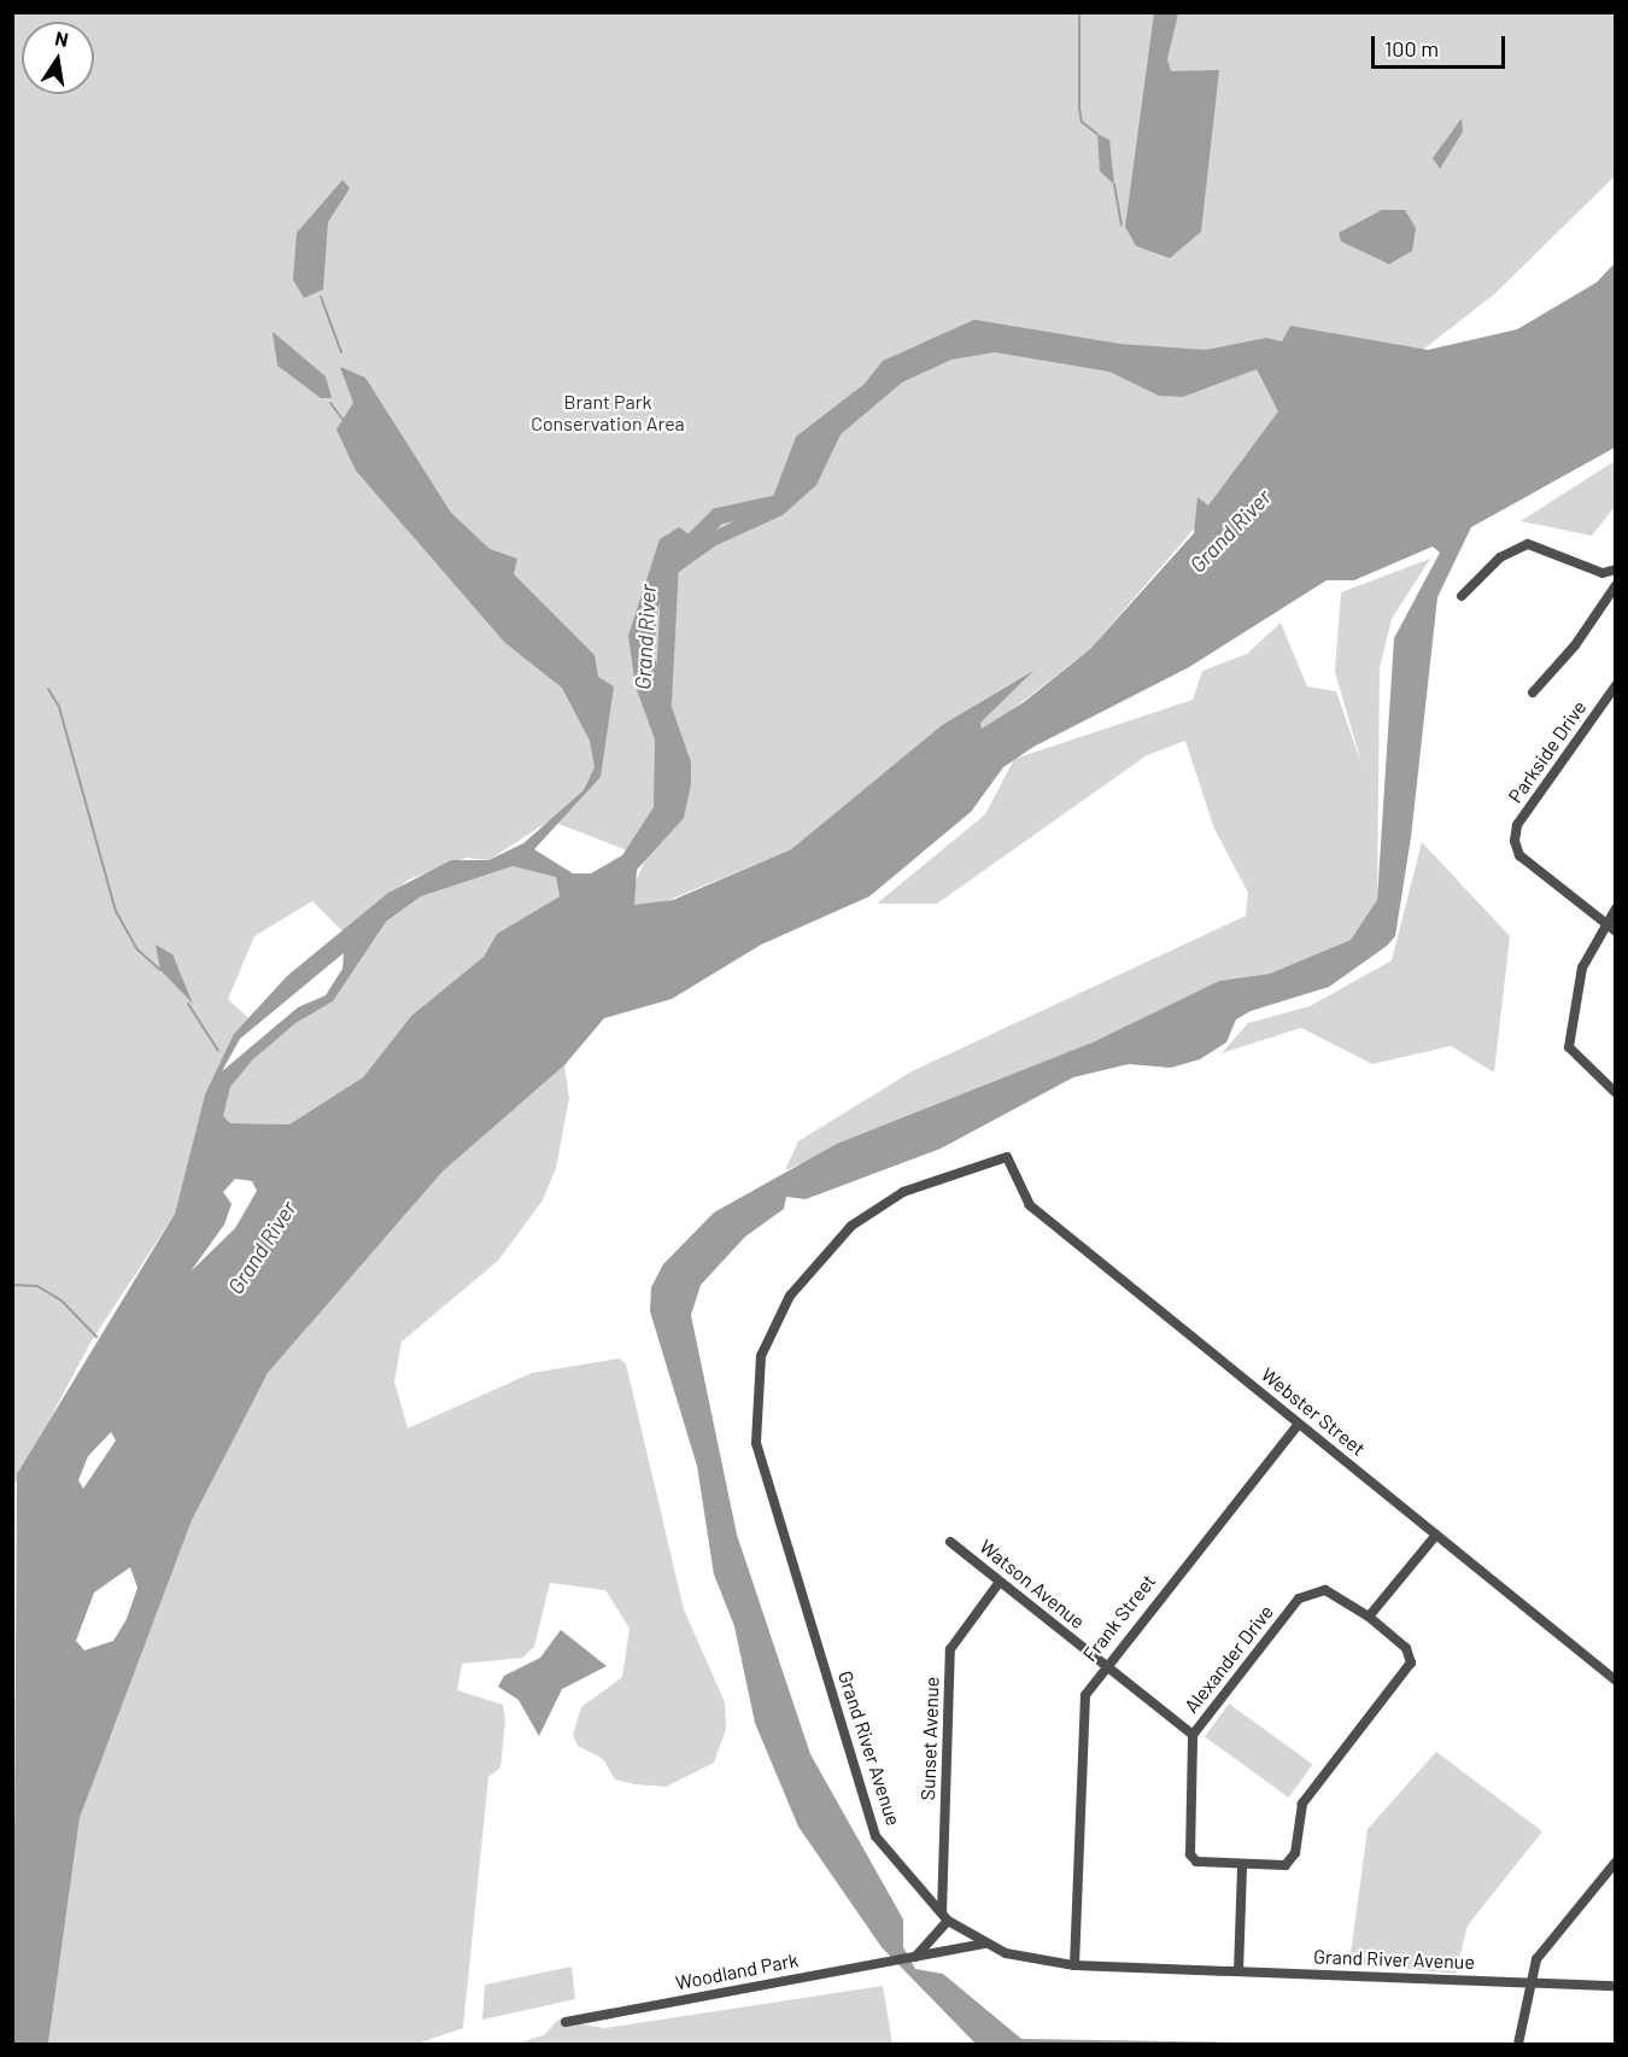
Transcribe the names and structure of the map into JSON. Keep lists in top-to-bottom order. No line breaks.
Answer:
{"streets":{"street":["Parkside Drive","Webster Street","Watson Avenue","Frank Street","Alexander Drive","Sunset Avenue","Grand River Avenue","Woodland Park"]},"crossings":[["Webster Street","Frank Street"],["Webster Street","Grand River Avenue"],["Watson Avenue","Frank Street"],["Watson Avenue","Alexander Drive"],["Watson Avenue","Sunset Avenue"],["Frank Street","Grand River Avenue"],["Sunset Avenue","Grand River Avenue"],["Grand River Avenue","Woodland Park"]],"water":["Grand River"],"parks":["Brant Park Conservation Area"],"scale_bar":"100 m","north":"top"}
